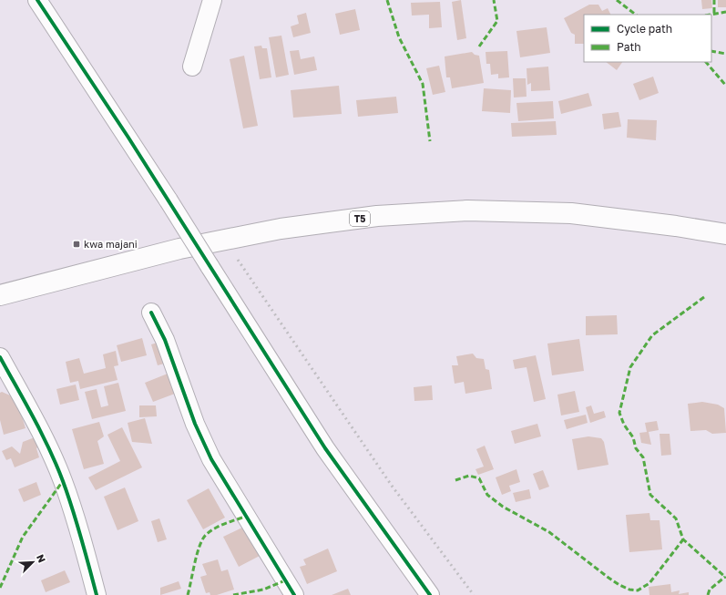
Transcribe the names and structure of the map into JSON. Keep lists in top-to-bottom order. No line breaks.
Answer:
{"streets":{"highway":["T5"]},"places":{"transit":["kwa majani"]},"legend":["Cycle path","Path"],"north":"top right"}
